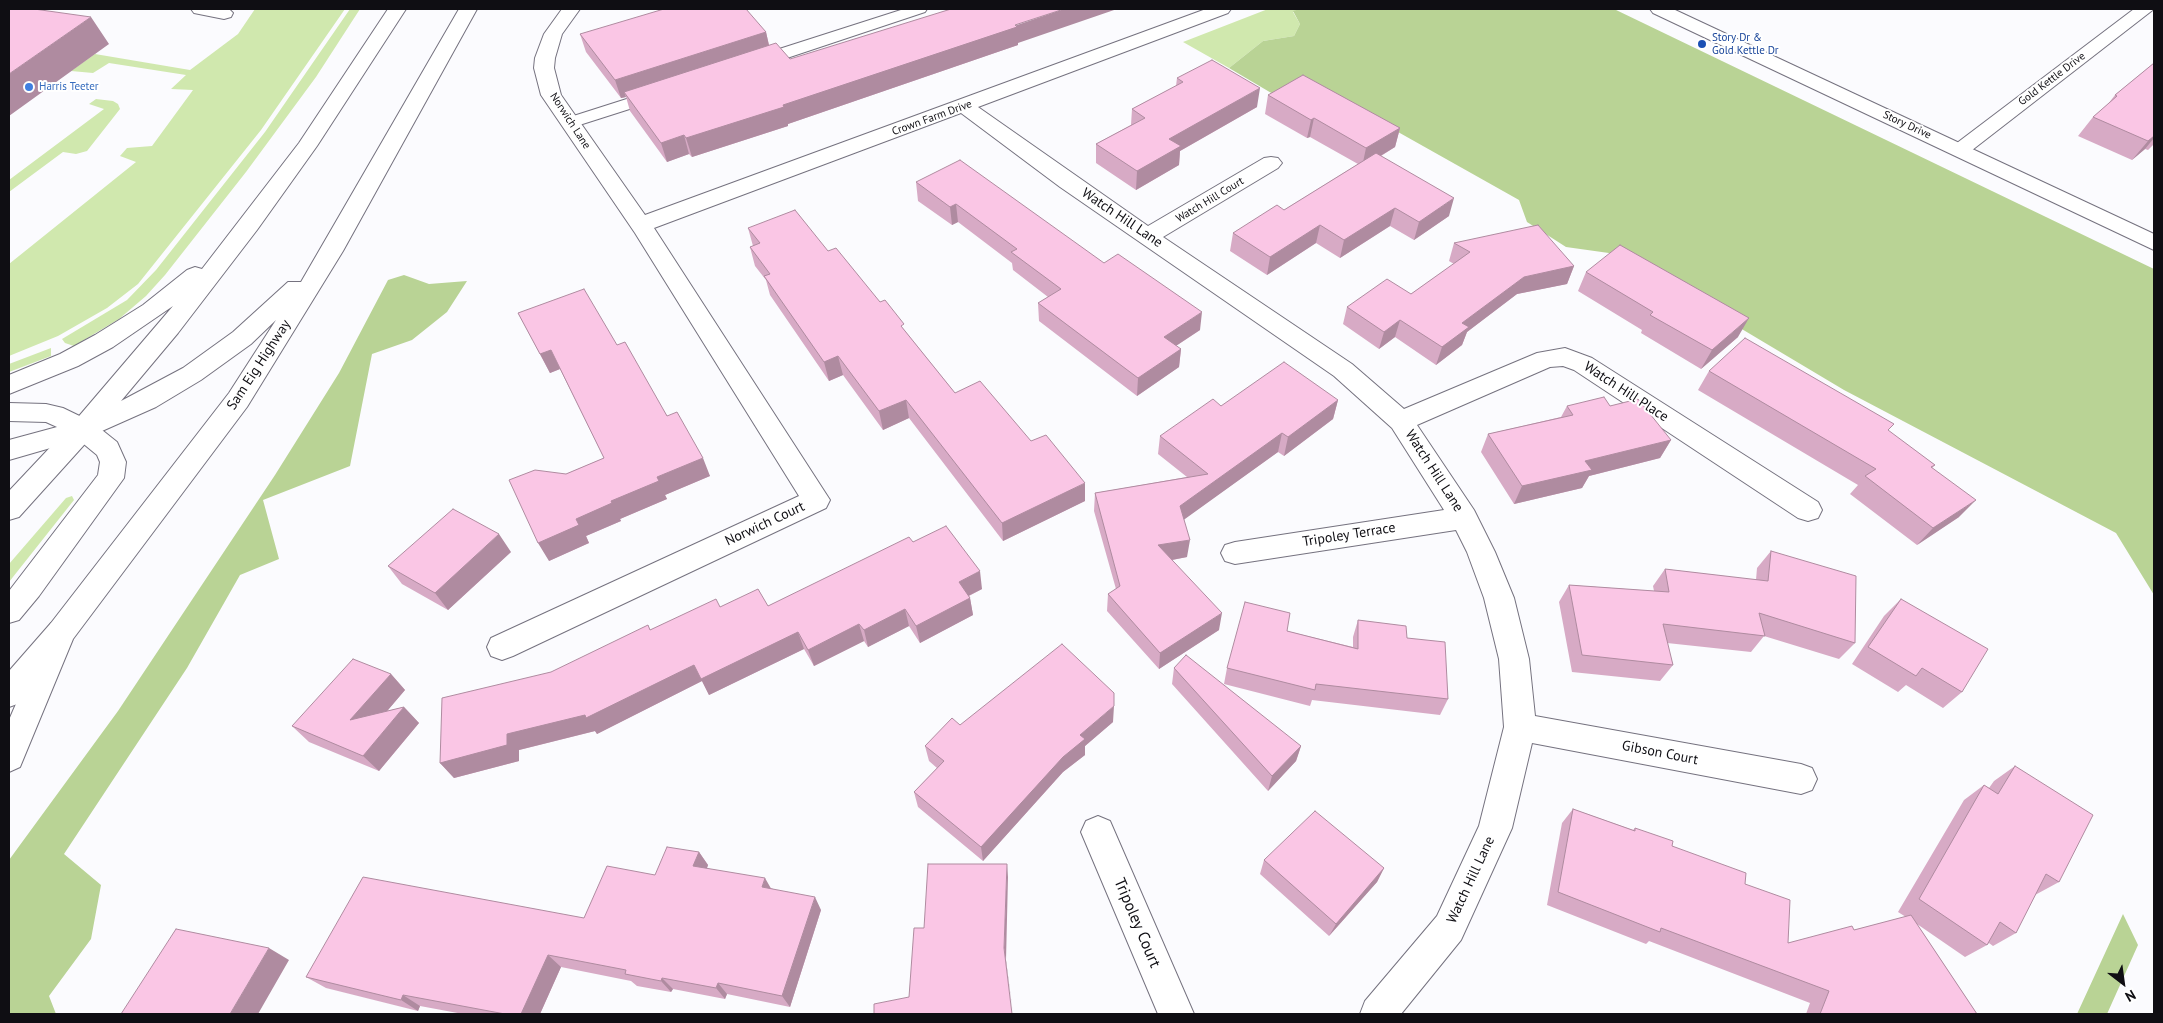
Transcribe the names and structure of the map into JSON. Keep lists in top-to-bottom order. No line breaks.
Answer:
{"streets":{"main road":["Gold Kettle Drive","Crown Farm Drive","Norwich Lane","Story Drive","Watch Hill Court","Watch Hill Lane","Sam Eig Highway","Watch Hill Place","Norwich Court","Tripoley Terrace","Gibson Court","Tripoley Court"]},"crossings":[["Gold Kettle Drive","Story Drive"],["Crown Farm Drive","Norwich Lane"],["Crown Farm Drive","Watch Hill Lane"],["Crown Farm Drive","Norwich Court"],["Norwich Lane","Norwich Court"],["Watch Hill Court","Watch Hill Lane"],["Watch Hill Lane","Watch Hill Place"],["Watch Hill Lane","Tripoley Terrace"],["Watch Hill Lane","Gibson Court"]],"places":["Story Dr & Gold Kettle Dr","Harris Teeter"],"north":"bottom right"}
